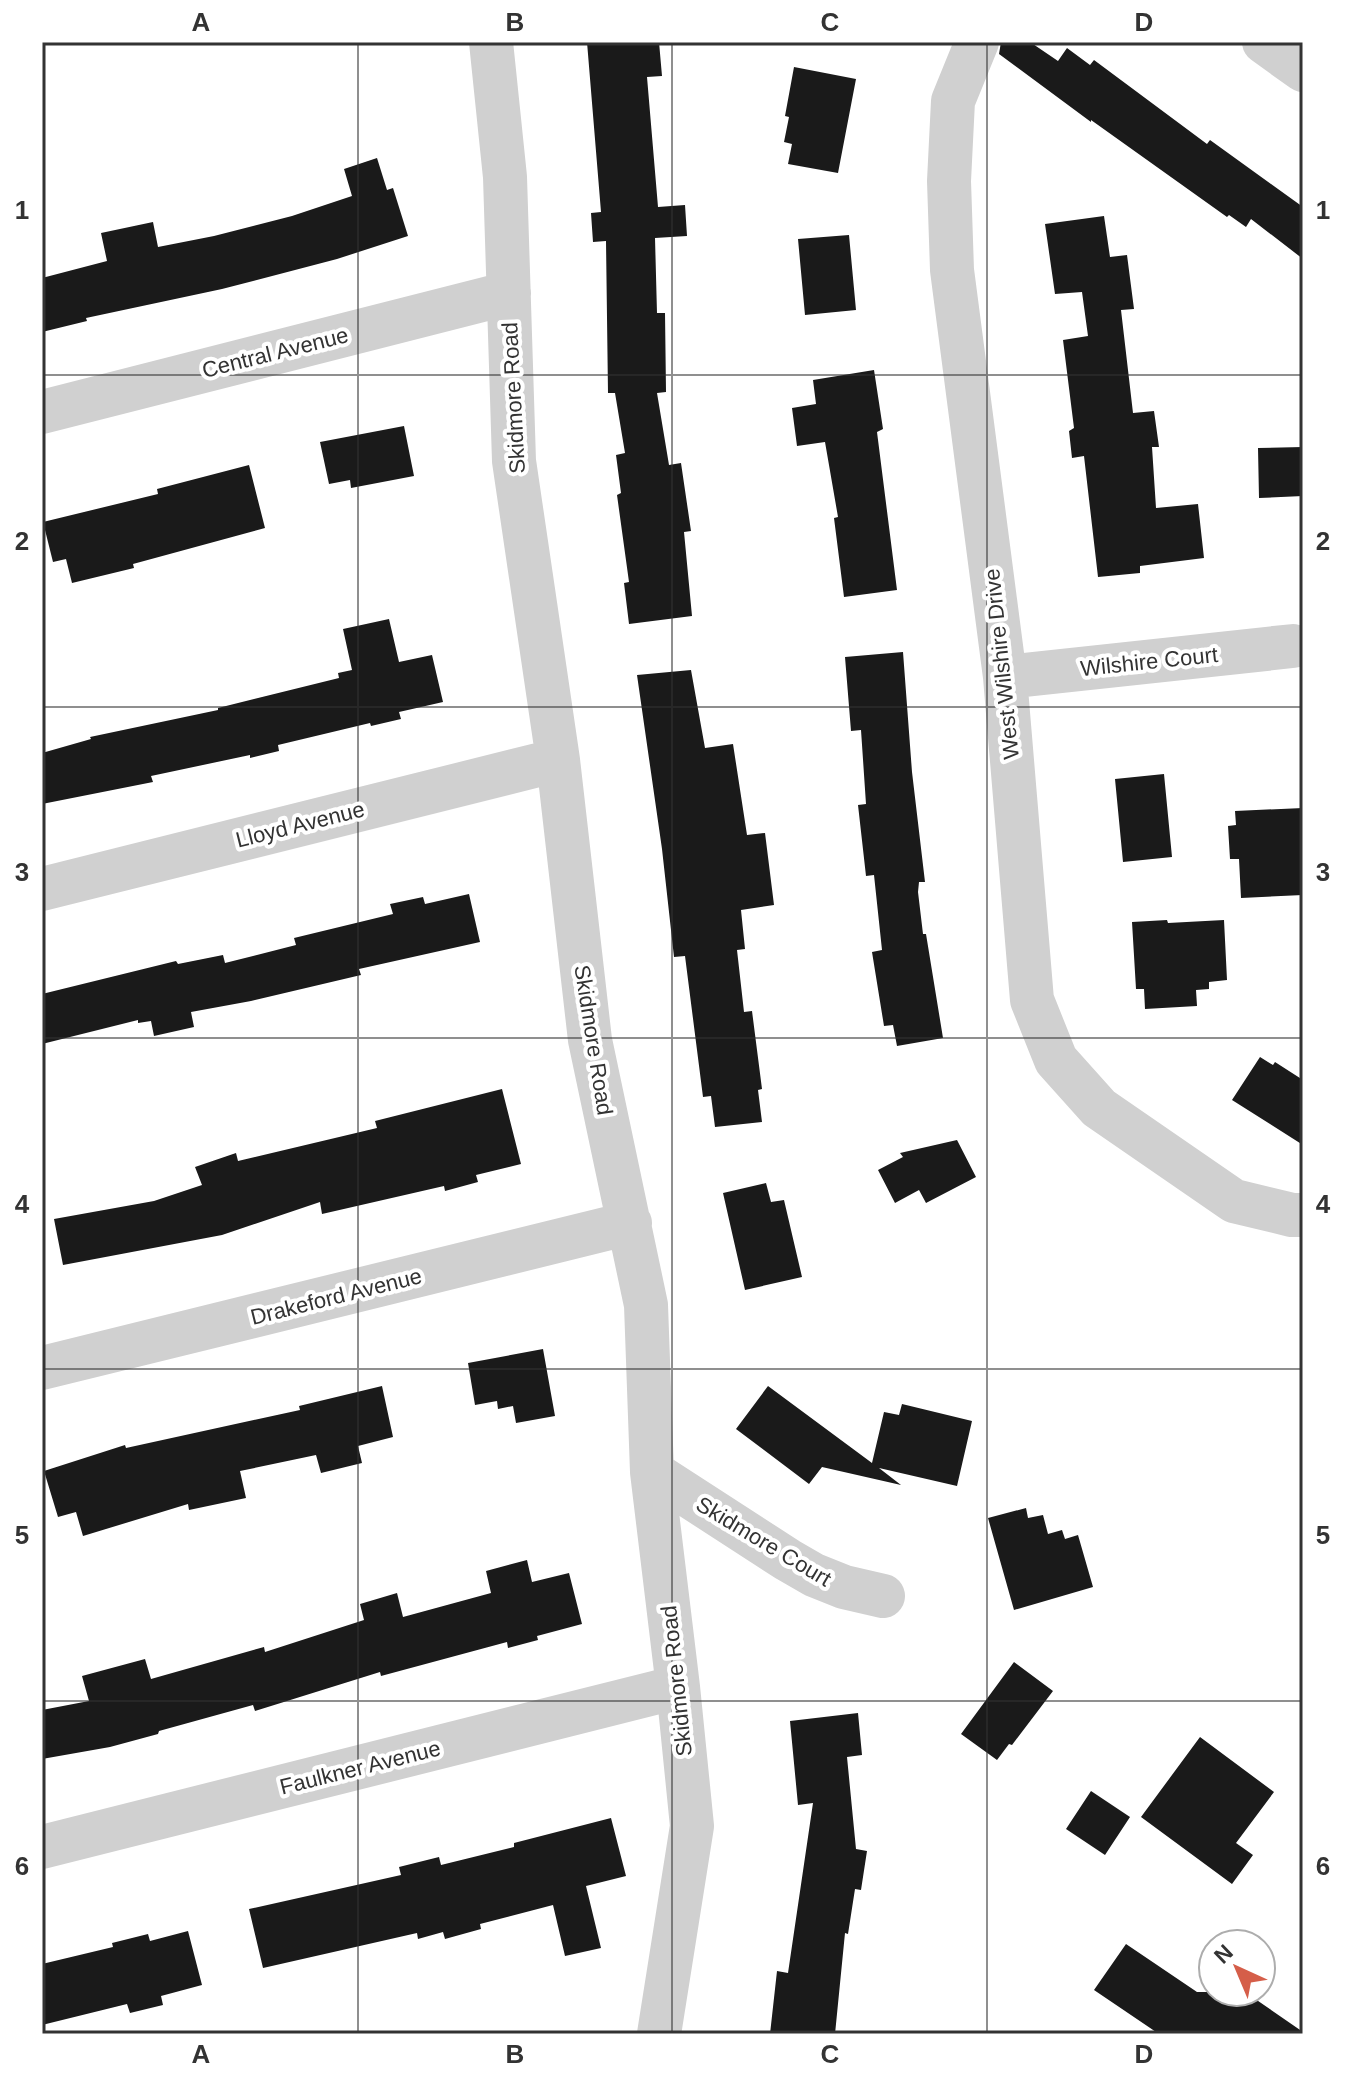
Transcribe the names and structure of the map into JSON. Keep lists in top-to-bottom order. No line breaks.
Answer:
{"streets":{"street":["Central Avenue","Skidmore Road","Wilshire Court","West Wilshire Drive","Lloyd Avenue","Drakeford Avenue","Skidmore Court","Faulkner Avenue"]},"crossings":[["Central Avenue","Skidmore Road"],["Skidmore Road","Lloyd Avenue"],["Skidmore Road","Drakeford Avenue"],["Skidmore Road","Skidmore Court"],["Skidmore Road","Faulkner Avenue"],["Wilshire Court","West Wilshire Drive"]],"north":"top left","grid":{"columns":["A","B","C","D"],"rows":["1","2","3","4","5","6"]}}
